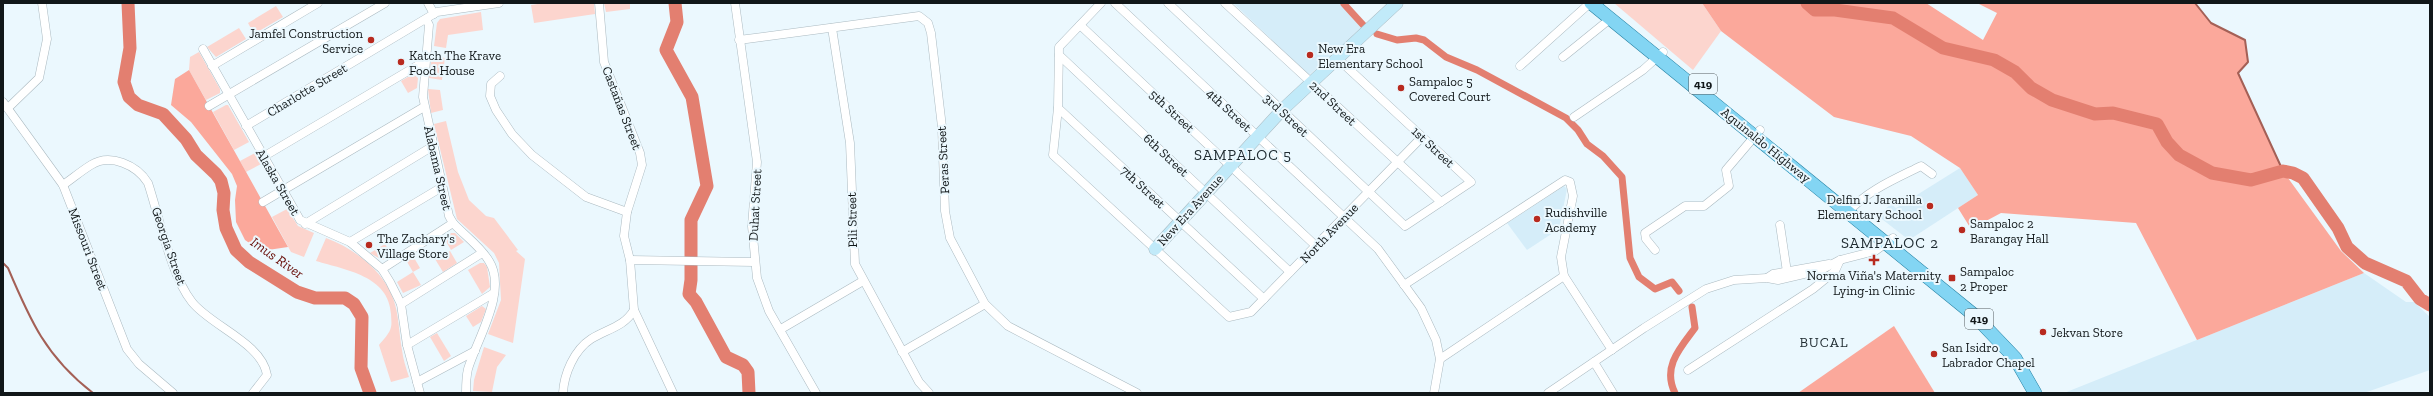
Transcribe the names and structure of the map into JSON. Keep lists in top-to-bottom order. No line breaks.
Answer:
{"streets":{"main road":["419","Aguinaldo Highway"],"street":["Charlotte Street","2nd Street","Castañas Street","4th Street","5th Street","3rd Street","1st Street","6th Street","Peras Street","Alabama Street","Alaska Street","7th Street","Duhat Street","New Era Avenue","Pili Street","North Avenue","Georgia Street","Missouri Street"]},"crossings":[["Charlotte Street","Alabama Street"],["Charlotte Street","Alaska Street"],["2nd Street","1st Street"],["2nd Street","New Era Avenue"],["2nd Street","North Avenue"],["4th Street","New Era Avenue"],["4th Street","North Avenue"],["5th Street","New Era Avenue"],["5th Street","North Avenue"],["3rd Street","1st Street"],["3rd Street","New Era Avenue"],["3rd Street","North Avenue"],["1st Street","New Era Avenue"],["1st Street","North Avenue"],["6th Street","New Era Avenue"],["6th Street","North Avenue"],["Peras Street","Duhat Street"],["Peras Street","Pili Street"],["7th Street","New Era Avenue"],["7th Street","North Avenue"],["New Era Avenue","North Avenue"],["Georgia Street","Missouri Street"]],"districts":["SAMPALOC 5","SAMPALOC 2","BUCAL"],"water":["Imus River"],"places":{"other":["Jamfel Construction Service","New Era Elementary School","Katch The Krave Food House","Sampaloc 5 Covered Court","Delfin J. Jaranilla Elementary School","Rudishville Academy","Sampaloc 2 Barangay Hall","The Zachary's Village Store","Jekvan Store","San Isidro Labrador Chapel"],"health":["Norma Viña's Maternity Lying-in Clinic"],"transit":["Sampaloc 2 Proper"]}}
